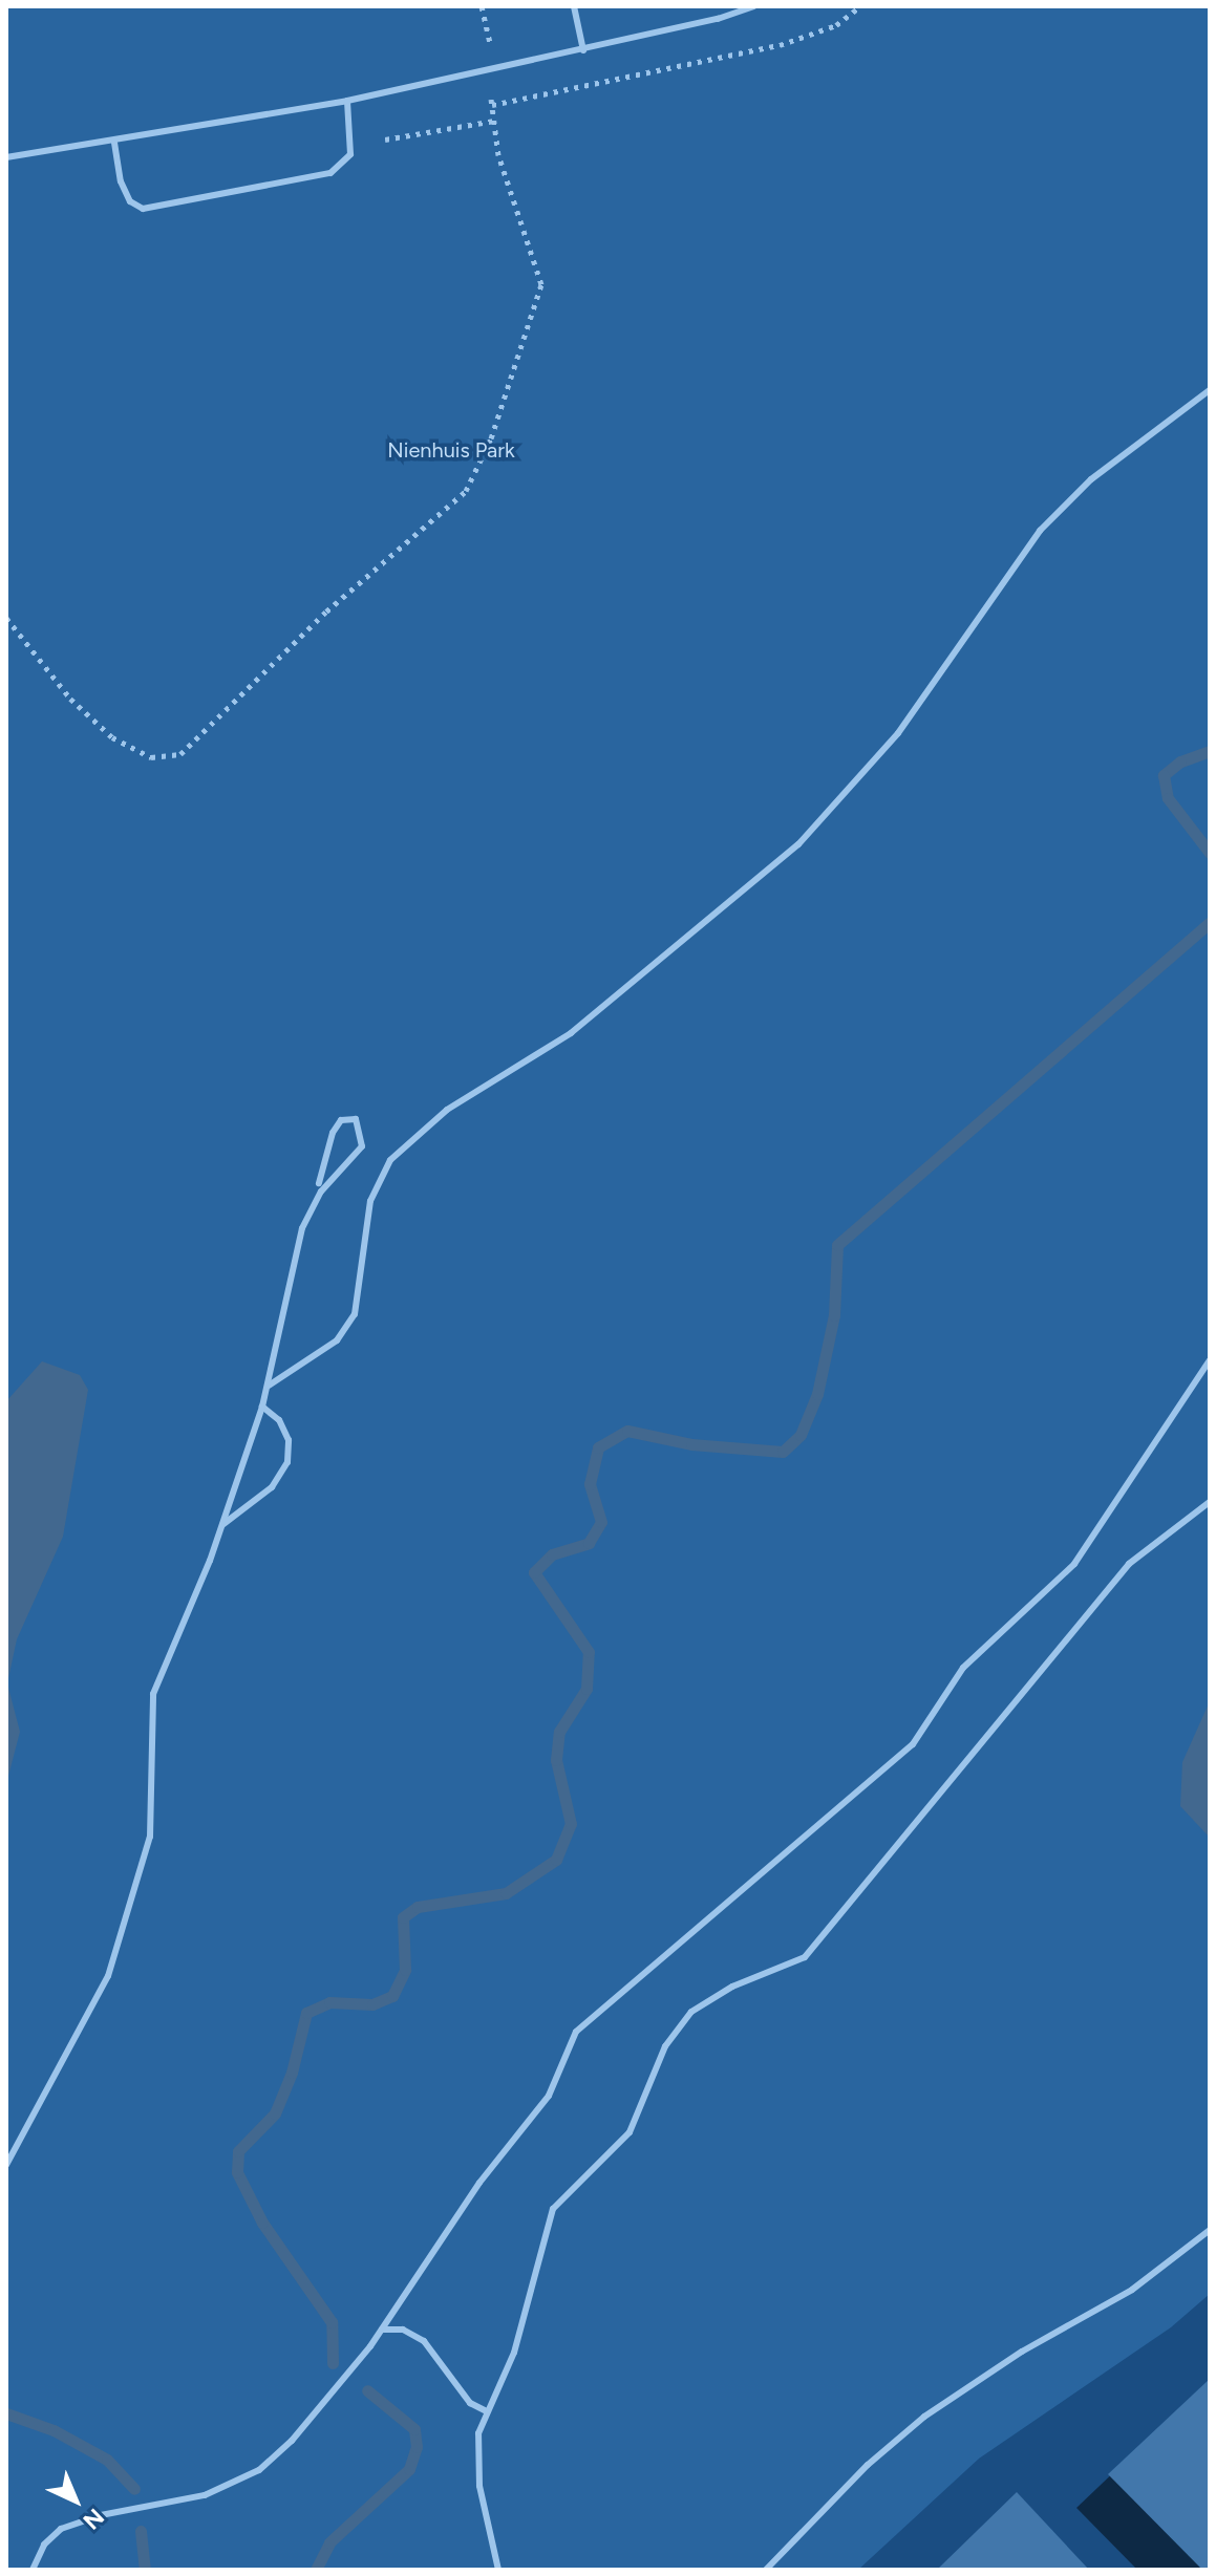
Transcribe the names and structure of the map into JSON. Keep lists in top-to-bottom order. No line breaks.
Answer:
{"parks":["Nienhuis Park"],"north":"bottom right"}
